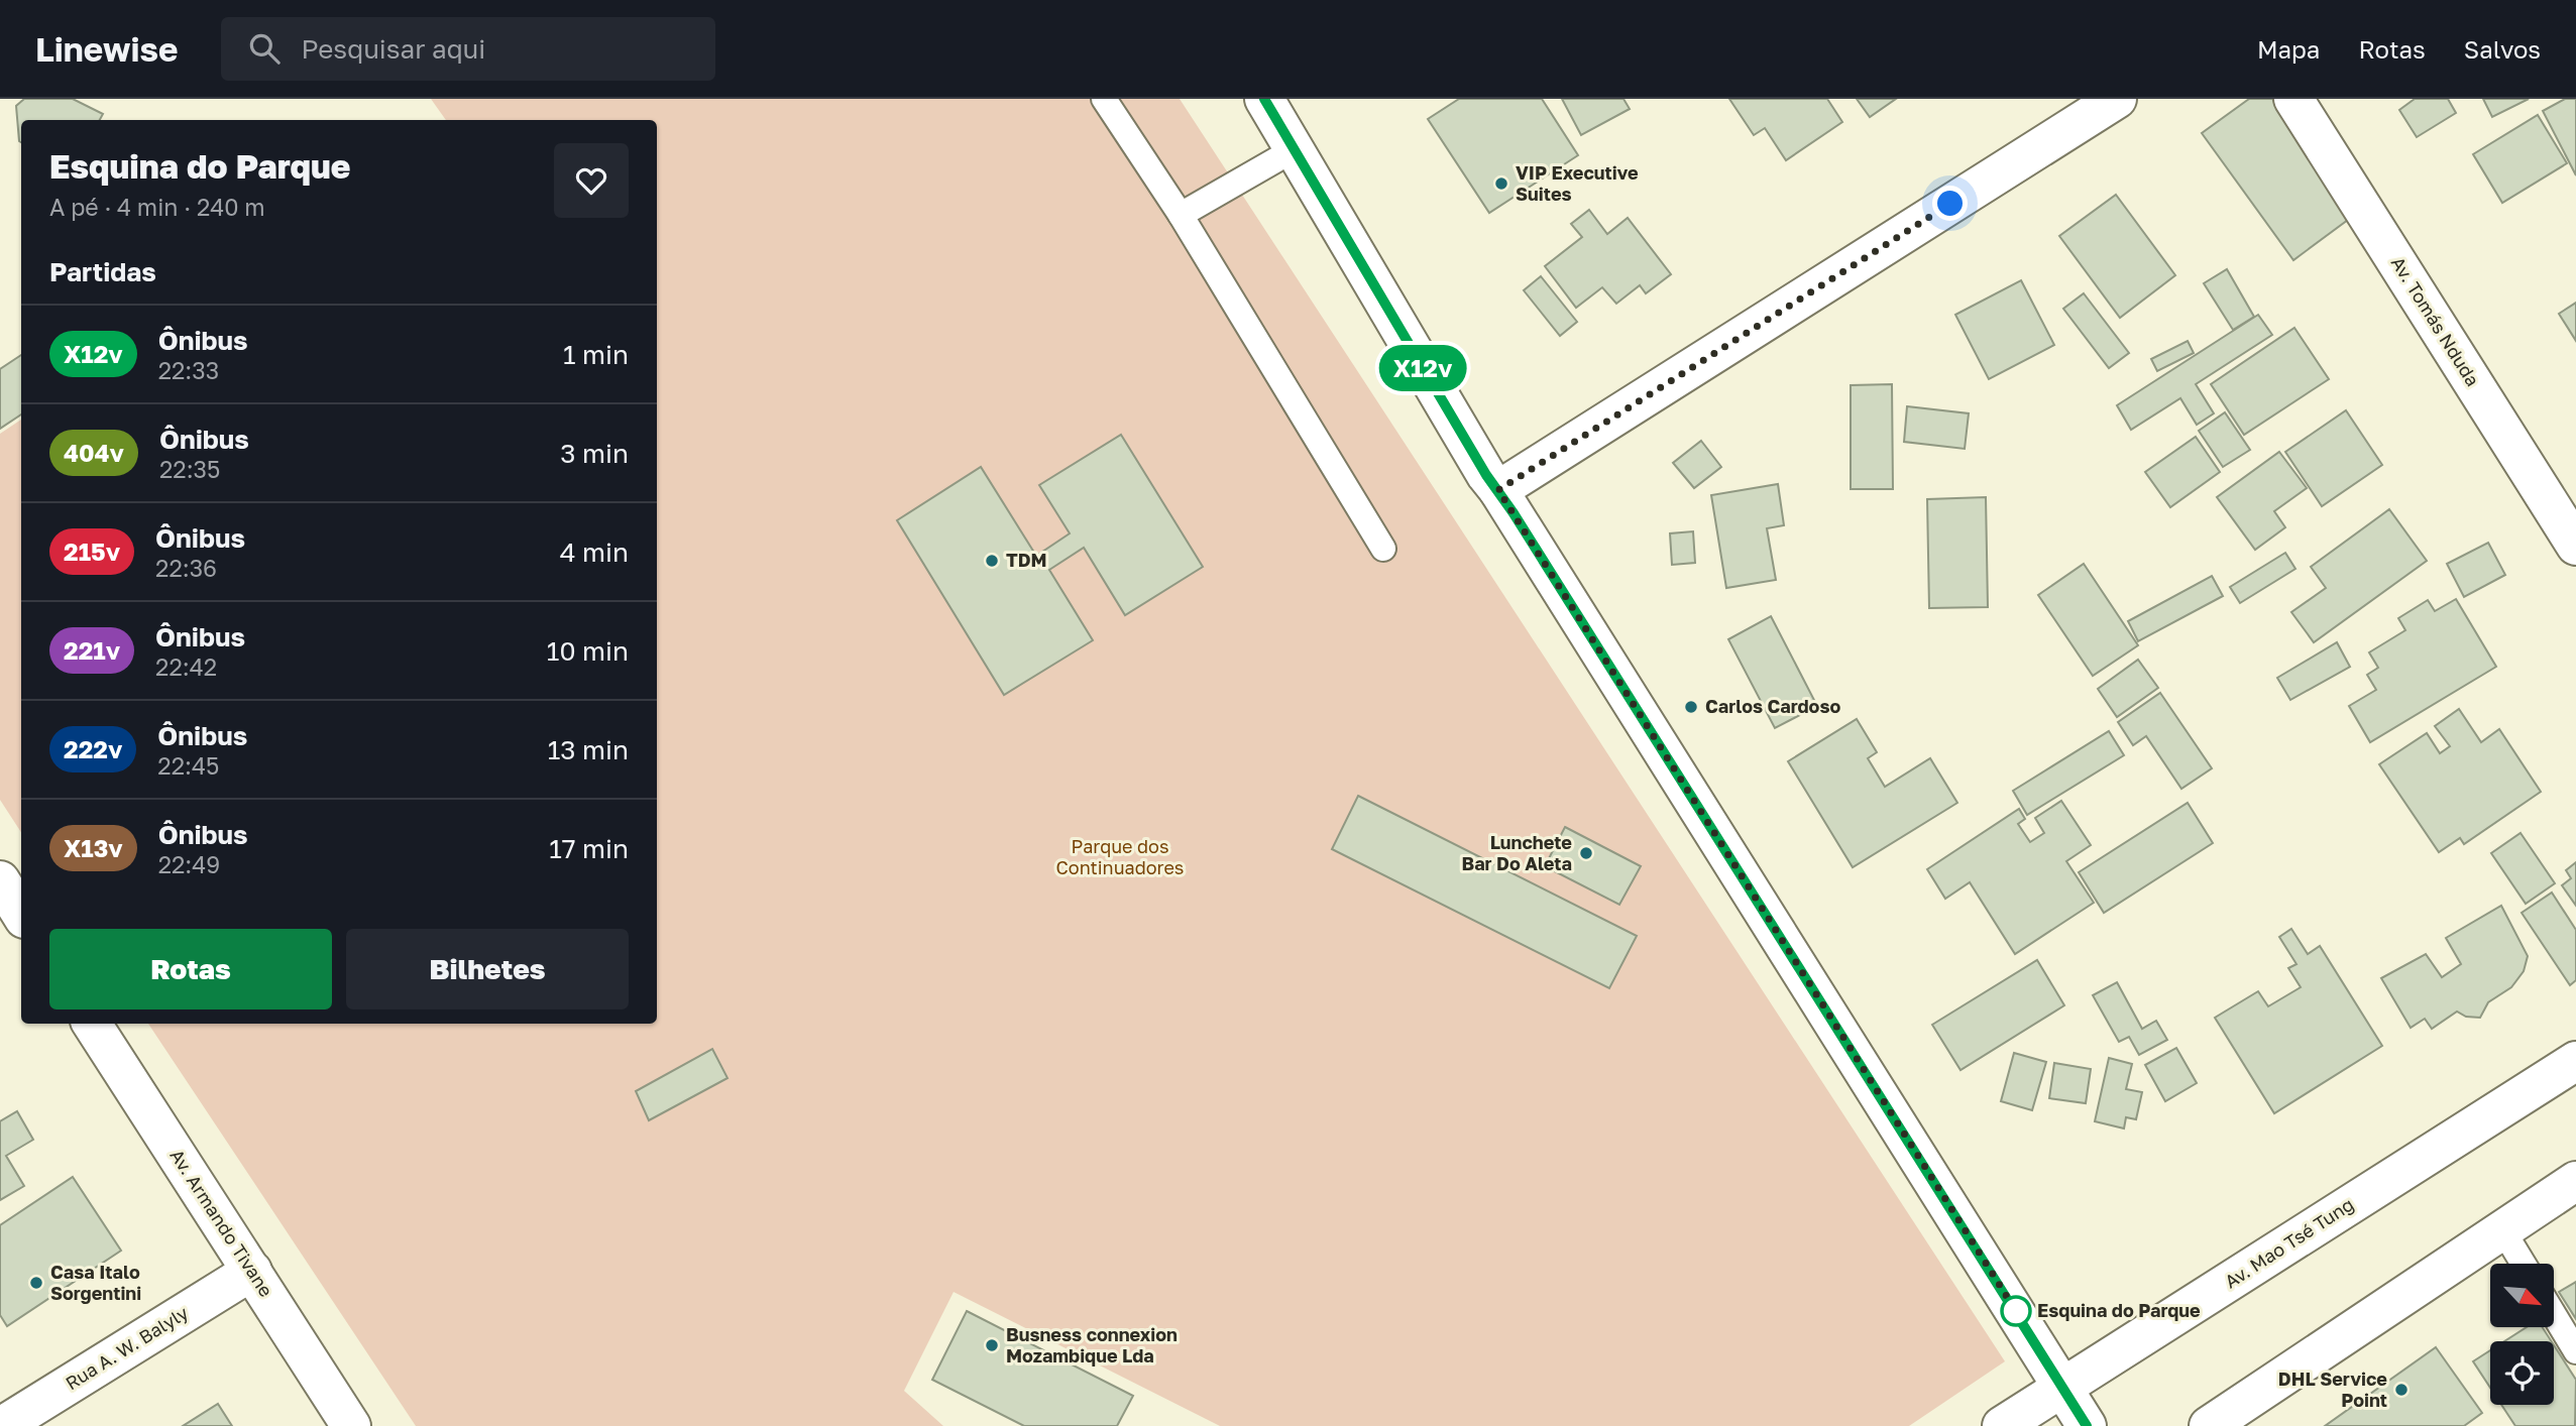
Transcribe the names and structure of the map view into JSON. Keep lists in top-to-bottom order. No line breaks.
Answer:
{"streets":{"street":["Av. Tomás Nduda","Av. Armando Tivane","Av. Mao Tsé Tung","Rua A. W. Balyly"]},"crossings":[["Av. Armando Tivane","Rua A. W. Balyly"]],"parks":["Parque dos Continuadores"],"places":["VIP Executive Suites","TDM","Carlos Cardoso","Lunchete Bar Do Aleta","Casa Italo Sorgentini","Esquina do Parque","Busness connexion Mozambique Lda","DHL Service Point"],"lines":["bus line X12v"],"north":"bottom right","page":{"header":"Linewise","search":"Pesquisar aqui","nav":["Mapa","Rotas","Salvos"],"on_map":"X12v","heading":[["Esquina do Parque","A pé · 4 min · 240 m"],"Partidas"],"list":[{"mark":"X12v","name":"Ônibus","note":"22:33","value":"1 min"},{"mark":"404v","name":"Ônibus","note":"22:35","value":"3 min"},{"mark":"215v","name":"Ônibus","note":"22:36","value":"4 min"},{"mark":"221v","name":"Ônibus","note":"22:42","value":"10 min"},{"mark":"222v","name":"Ônibus","note":"22:45","value":"13 min"},{"mark":"X13v","name":"Ônibus","note":"22:49","value":"17 min"}],"buttons":["Rotas","Bilhetes"]}}
